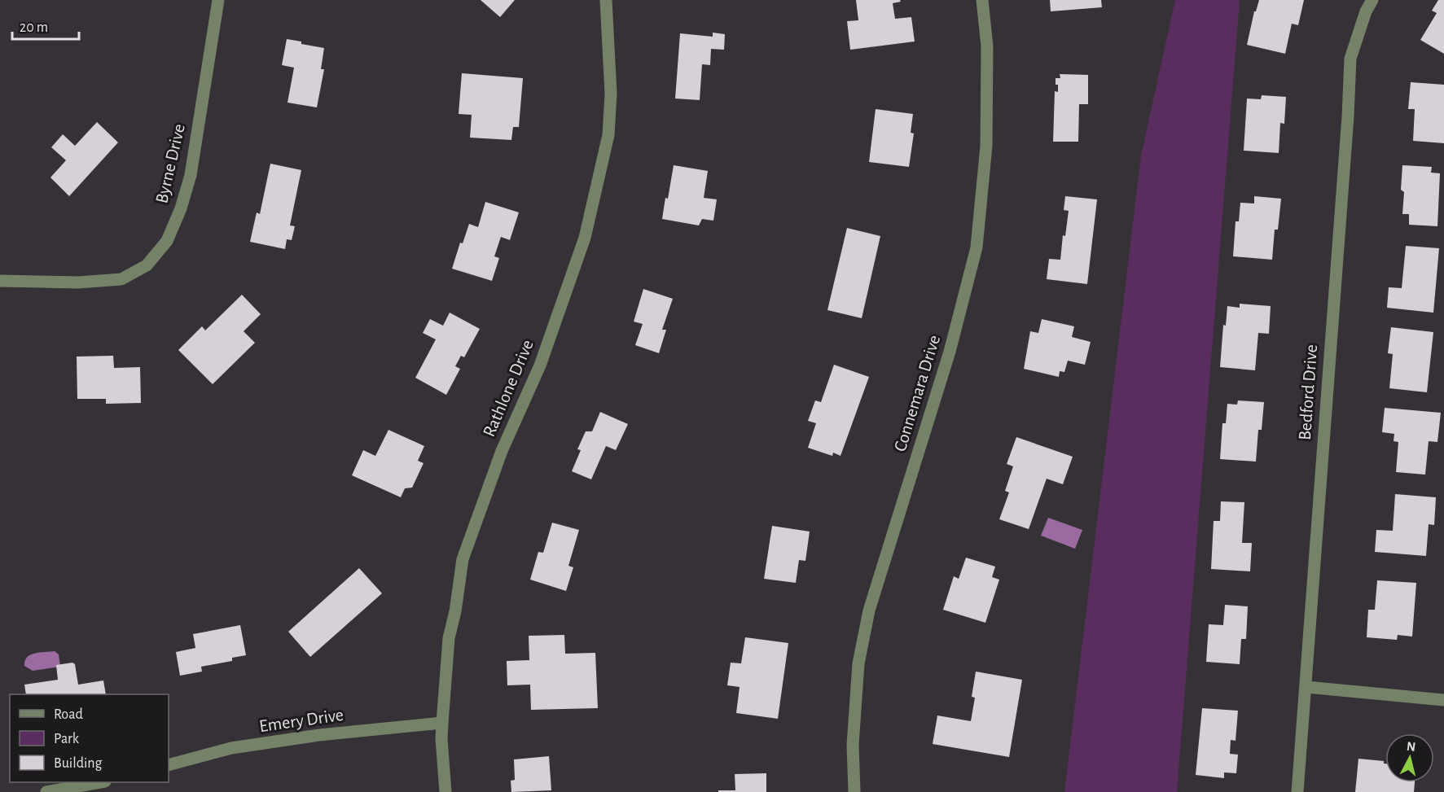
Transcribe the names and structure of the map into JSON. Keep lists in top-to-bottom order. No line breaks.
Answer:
{"streets":{"street":["Byrne Drive","Rathlone Drive","Bedford Drive","Connemara Drive","Emery Drive"]},"crossings":[["Rathlone Drive","Emery Drive"]],"legend":["Road","Park","Building"],"scale_bar":"20 m","north":"top"}
